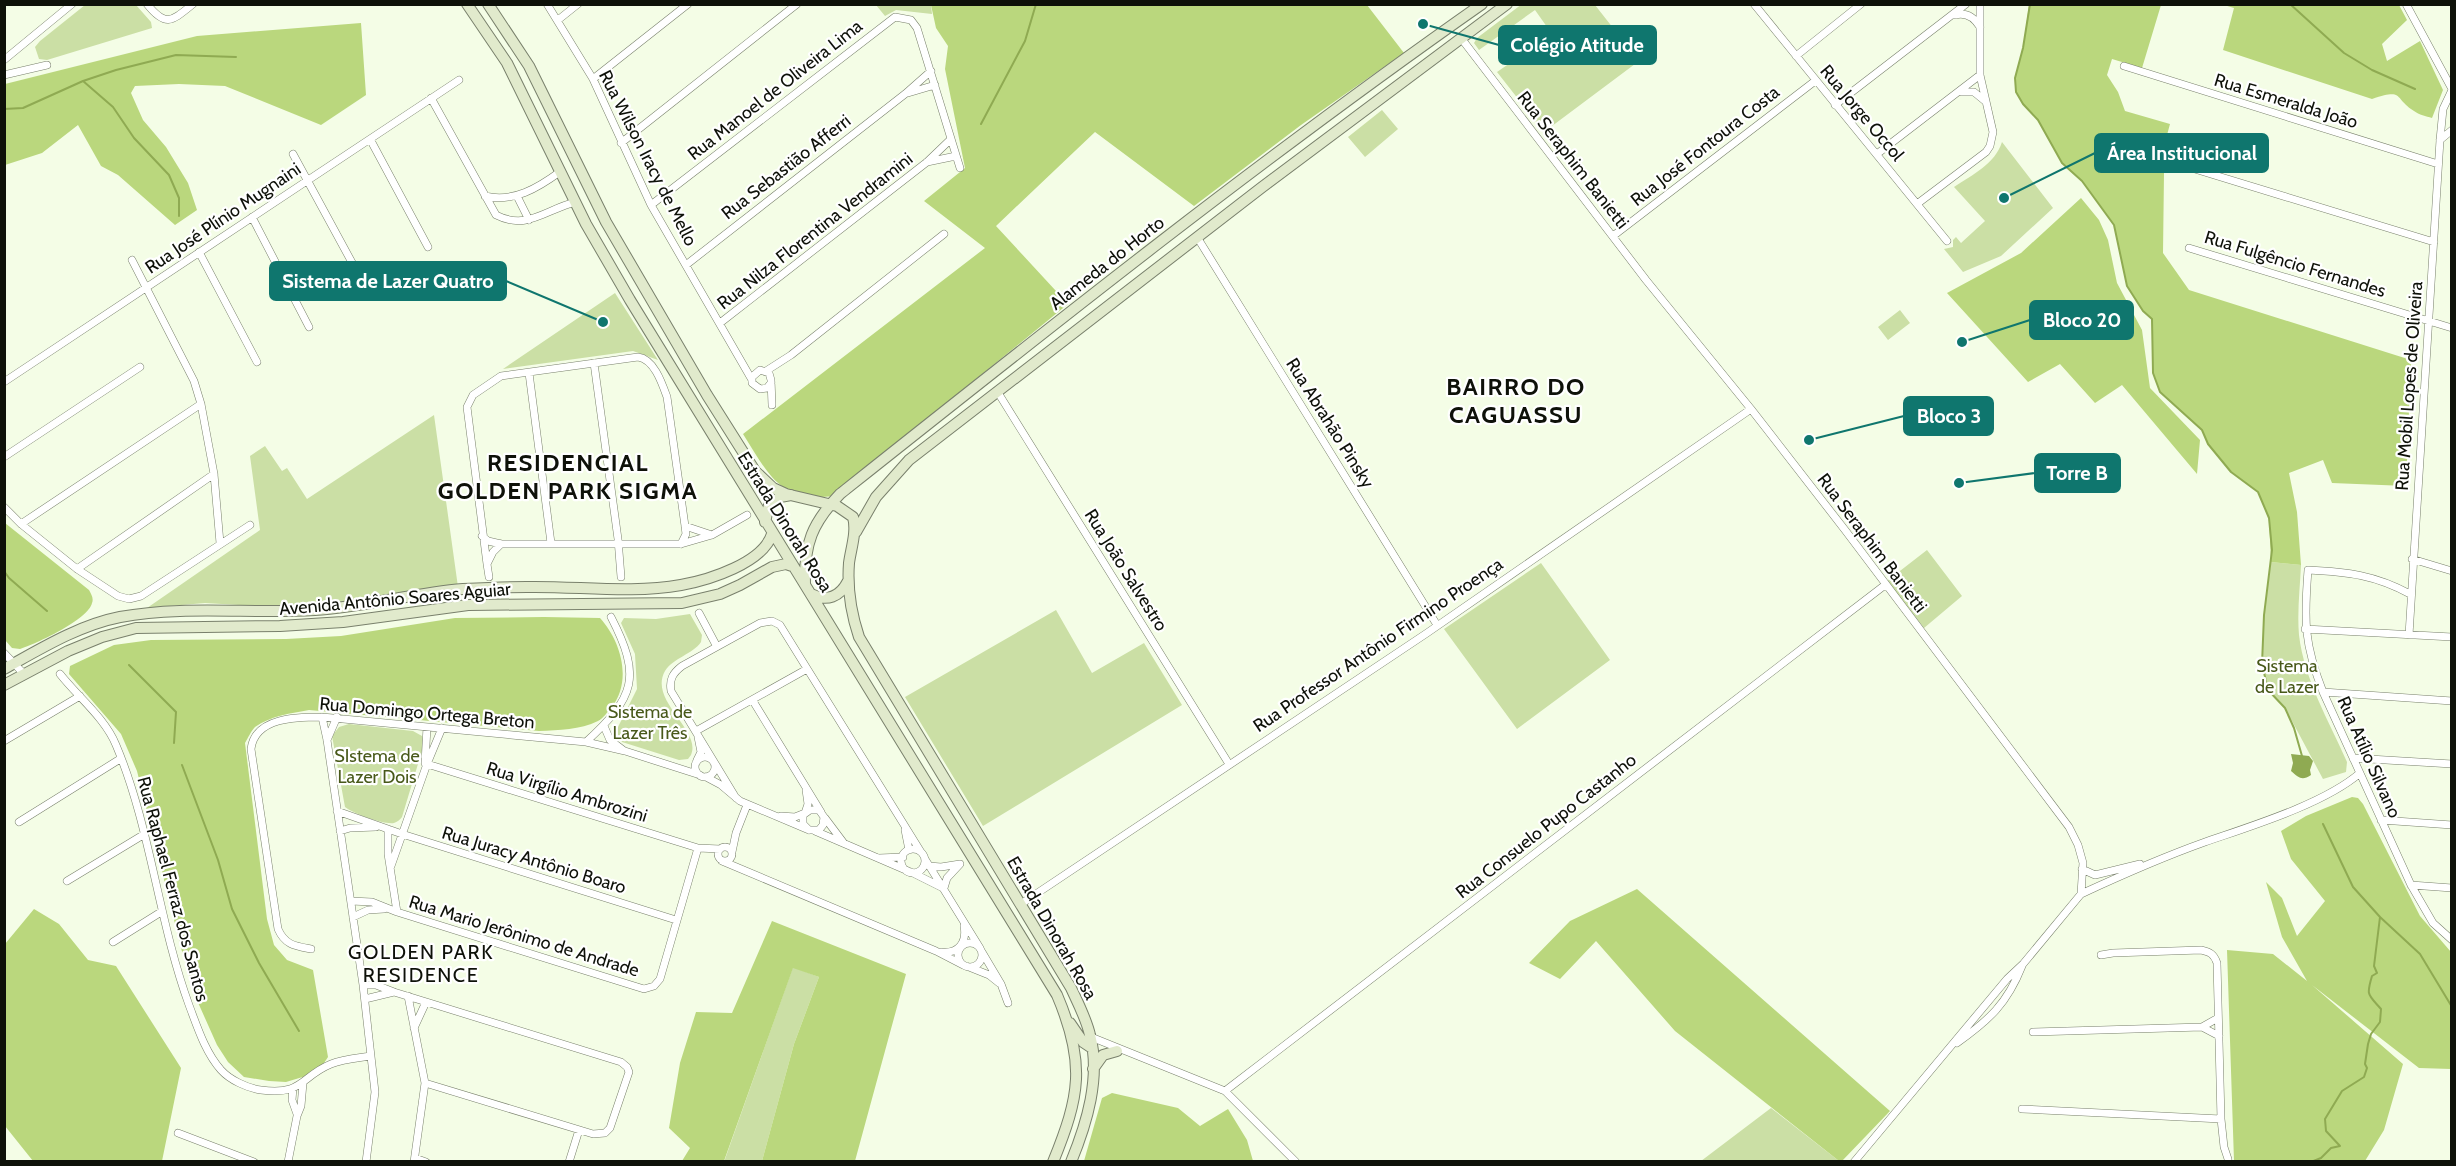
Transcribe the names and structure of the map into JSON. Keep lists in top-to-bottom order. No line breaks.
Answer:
{"streets":{"main road":["Alameda do Horto","Estrada Dinorah Rosa","Avenida Antônio Soares Aguiar"],"street":["Rua Manoel de Oliveira Lima","Rua Esmeralda João","Rua Jorge Occol","Rua José Fontoura Costa","Rua Wilson Iracy de Mello","Rua Seraphim Banietti","Rua Sebastião Afferri","Rua José Plínio Mugnaini","Rua Nilza Florentina Vendramini","Rua Fulgêncio Fernandes","Rua Mobil Lopes de Oliveira","Rua Abrahão Pinsky","Rua João Salvestro","Rua Professor Antônio Firmino Proença","Rua Domingo Ortega Breton","Rua Atílio Silvano","Rua Virgílio Ambrozini","Rua Consuelo Pupo Castanho","Rua Juracy Antônio Boaro","Rua Raphael Ferraz dos Santos","Rua Mario Jerônimo de Andrade"]},"crossings":[["Rua Manoel de Oliveira Lima","Rua Wilson Iracy de Mello"],["Rua Manoel de Oliveira Lima","Rua Sebastião Afferri"],["Rua Manoel de Oliveira Lima","Rua Nilza Florentina Vendramini"],["Rua Esmeralda João","Rua Mobil Lopes de Oliveira"],["Rua Jorge Occol","Rua José Fontoura Costa"],["Rua José Fontoura Costa","Rua Seraphim Banietti"],["Rua Wilson Iracy de Mello","Rua Sebastião Afferri"],["Rua Wilson Iracy de Mello","Rua Nilza Florentina Vendramini"],["Rua Seraphim Banietti","Alameda do Horto"],["Rua Seraphim Banietti","Rua Professor Antônio Firmino Proença"],["Rua Seraphim Banietti","Rua Consuelo Pupo Castanho"],["Alameda do Horto","Rua Abrahão Pinsky"],["Alameda do Horto","Estrada Dinorah Rosa"],["Alameda do Horto","Rua João Salvestro"],["Rua Fulgêncio Fernandes","Rua Mobil Lopes de Oliveira"],["Rua Mobil Lopes de Oliveira","Rua Atílio Silvano"],["Rua Abrahão Pinsky","Rua Professor Antônio Firmino Proença"],["Estrada Dinorah Rosa","Avenida Antônio Soares Aguiar"],["Estrada Dinorah Rosa","Rua Professor Antônio Firmino Proença"],["Rua João Salvestro","Rua Professor Antônio Firmino Proença"],["Rua Juracy Antônio Boaro","Rua Mario Jerônimo de Andrade"]],"districts":["BAIRRO DO CAGUASSU","RESIDENCIAL GOLDEN PARK SIGMA","GOLDEN PARK RESIDENCE"],"parks":["Sistema de Lazer","Sistema de Lazer Três","SIstema de Lazer Dois"],"places":["Colégio Atitude","Área Institucional","Sistema de Lazer Quatro","Bloco 20","Bloco 3","Torre B"]}
